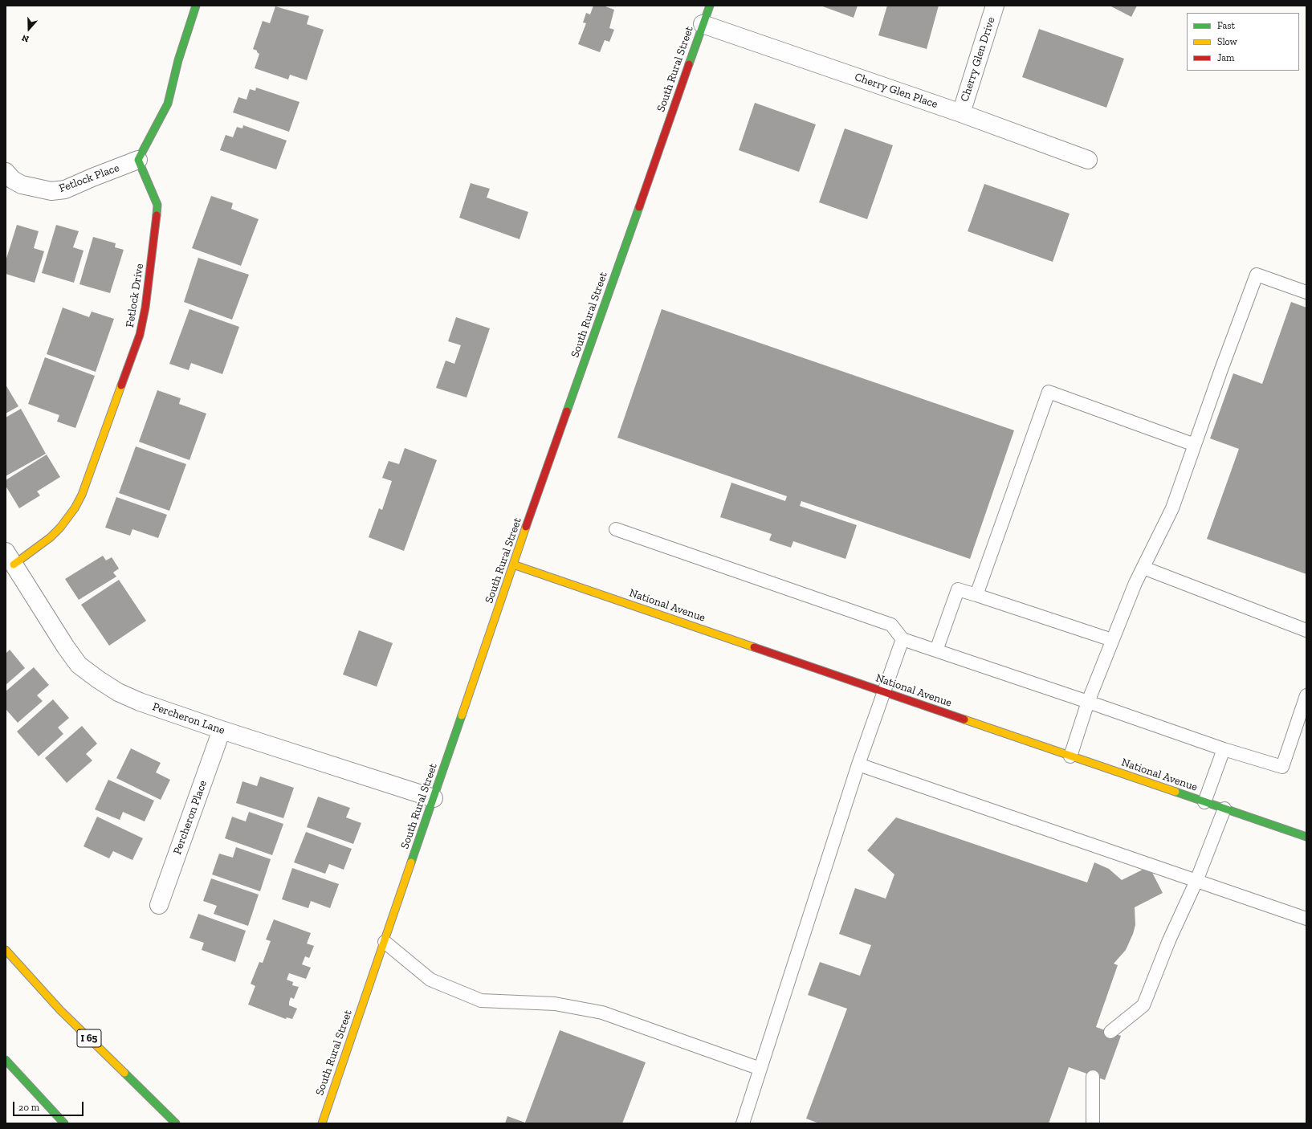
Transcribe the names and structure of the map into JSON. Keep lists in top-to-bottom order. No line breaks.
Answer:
{"streets":{"main road":["South Rural Street","Fetlock Drive","National Avenue","I 65"],"street":["Cherry Glen Drive","Cherry Glen Place","Fetlock Place","Percheron Lane","Percheron Place"]},"crossings":[["Cherry Glen Drive","Cherry Glen Place"],["South Rural Street","Cherry Glen Place"],["South Rural Street","National Avenue"],["South Rural Street","Percheron Lane"],["Fetlock Place","Fetlock Drive"],["Fetlock Drive","Percheron Lane"],["Percheron Lane","Percheron Place"]],"legend":["Fast","Slow","Jam"],"scale_bar":"20 m","north":"bottom"}
